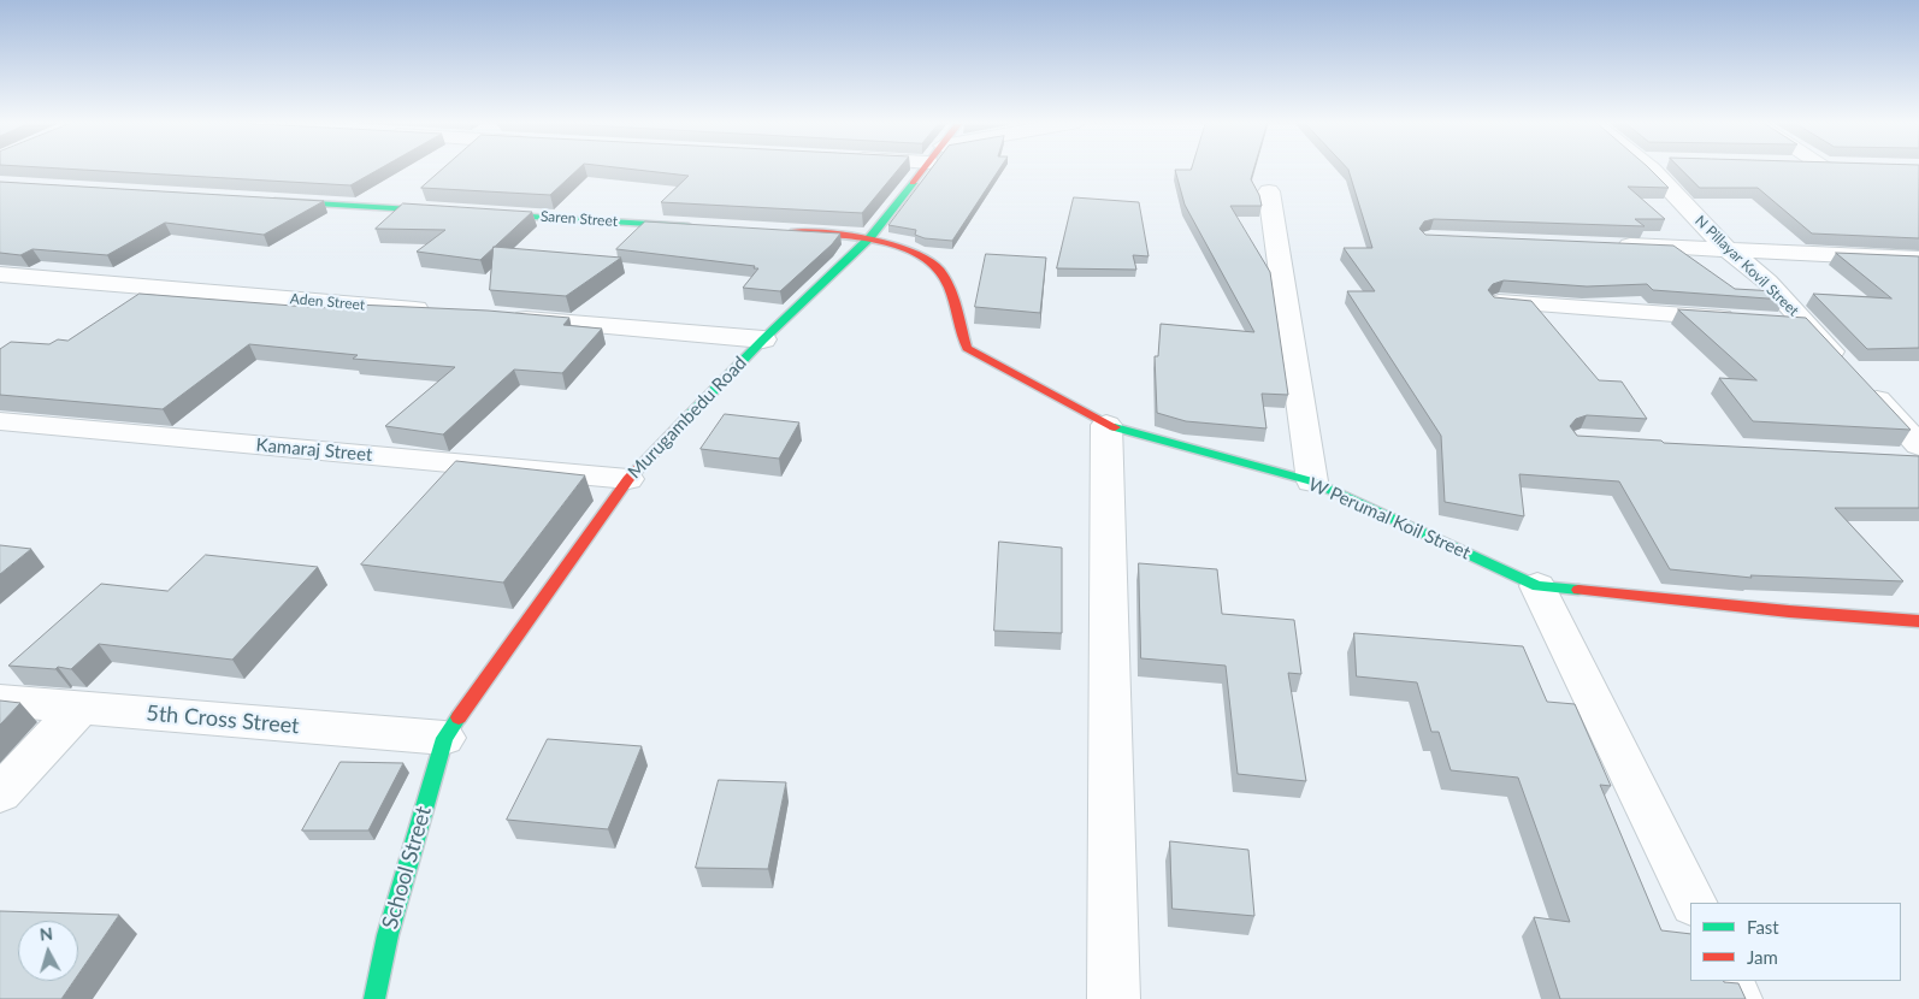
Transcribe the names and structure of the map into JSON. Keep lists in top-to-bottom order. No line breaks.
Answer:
{"streets":{"street":["Saren Street","N Pillayar Kovil Street","Aden Street","Murugambedu Road","Kamaraj Street","W Perumal Koil Street","5th Cross Street","School Street"]},"crossings":[["Murugambedu Road","Kamaraj Street"],["Murugambedu Road","W Perumal Koil Street"],["Murugambedu Road","5th Cross Street"],["Murugambedu Road","School Street"],["5th Cross Street","School Street"]],"legend":["Fast","Jam"],"north":"top"}
